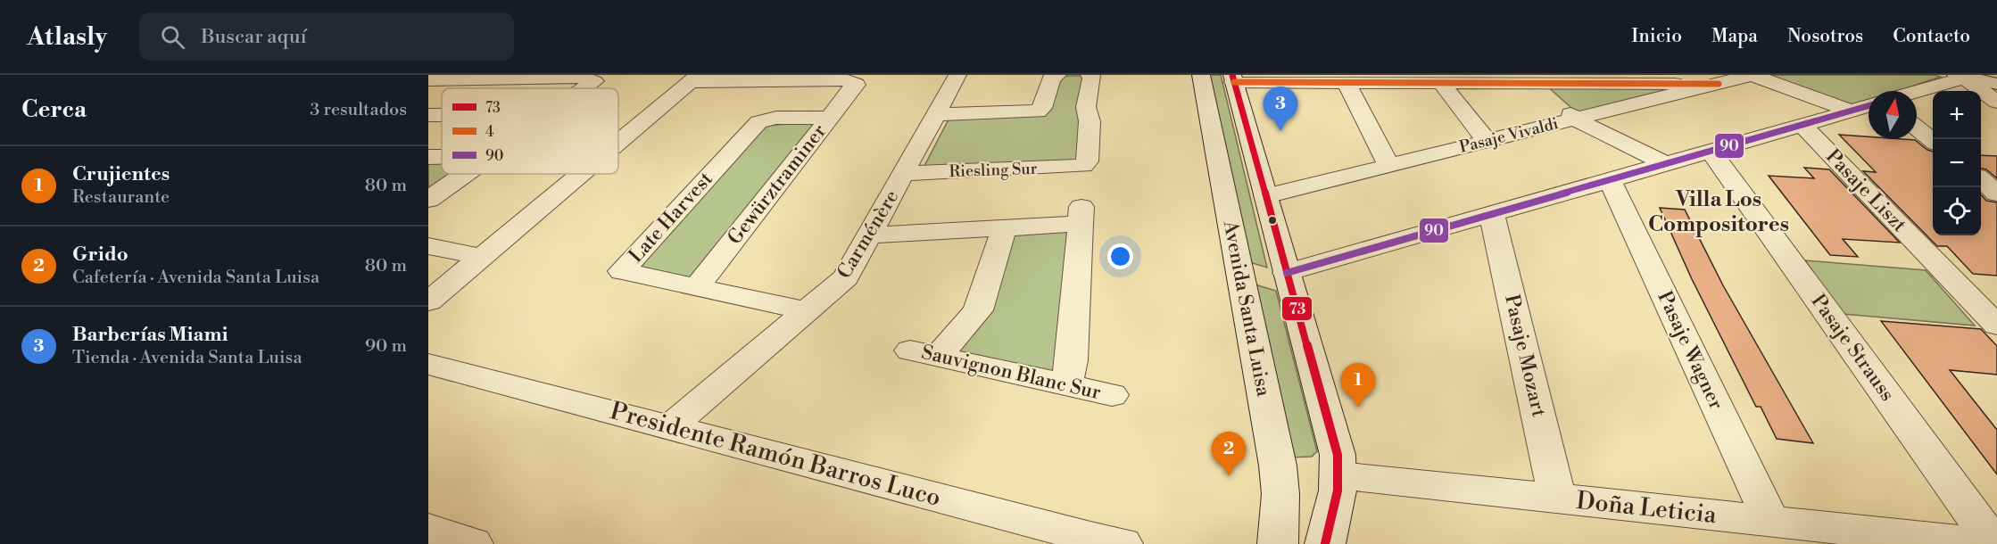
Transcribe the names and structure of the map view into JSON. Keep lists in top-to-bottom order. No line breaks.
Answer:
{"streets":{"street":["Pasaje Vivaldi","Riesling Sur","Gewürztraminer","Pasaje Liszt","Late Harvest","Carménère","Avenida Santa Luisa","Pasaje Strauss","Pasaje Wagner","Pasaje Mozart","Sauvignon Blanc Sur","Presidente Ramón Barros Luco","Doña Leticia"]},"crossings":[["Riesling Sur","Carménère"],["Gewürztraminer","Late Harvest"],["Late Harvest","Carménère"],["Carménère","Presidente Ramón Barros Luco"],["Pasaje Wagner","Doña Leticia"],["Pasaje Mozart","Doña Leticia"]],"districts":["Villa Los Compositores"],"lines":["transit line 73","transit line 4","transit line 90"],"legend":["73","4","90"],"north":"top","page":{"header":"Atlasly","search":"Buscar aquí","nav":["Inicio","Mapa","Nosotros","Contacto"],"heading":["Cerca","3 resultados"],"pins":["3","1","2"],"map_buttons":["+","−"],"list":[{"mark":"1","name":"Crujientes","note":"Restaurante","value":"80 m"},{"mark":"2","name":"Grido","note":"Cafetería · Avenida Santa Luisa","value":"80 m"},{"mark":"3","name":"Barberías Miami","note":"Tienda · Avenida Santa Luisa","value":"90 m"}]}}
